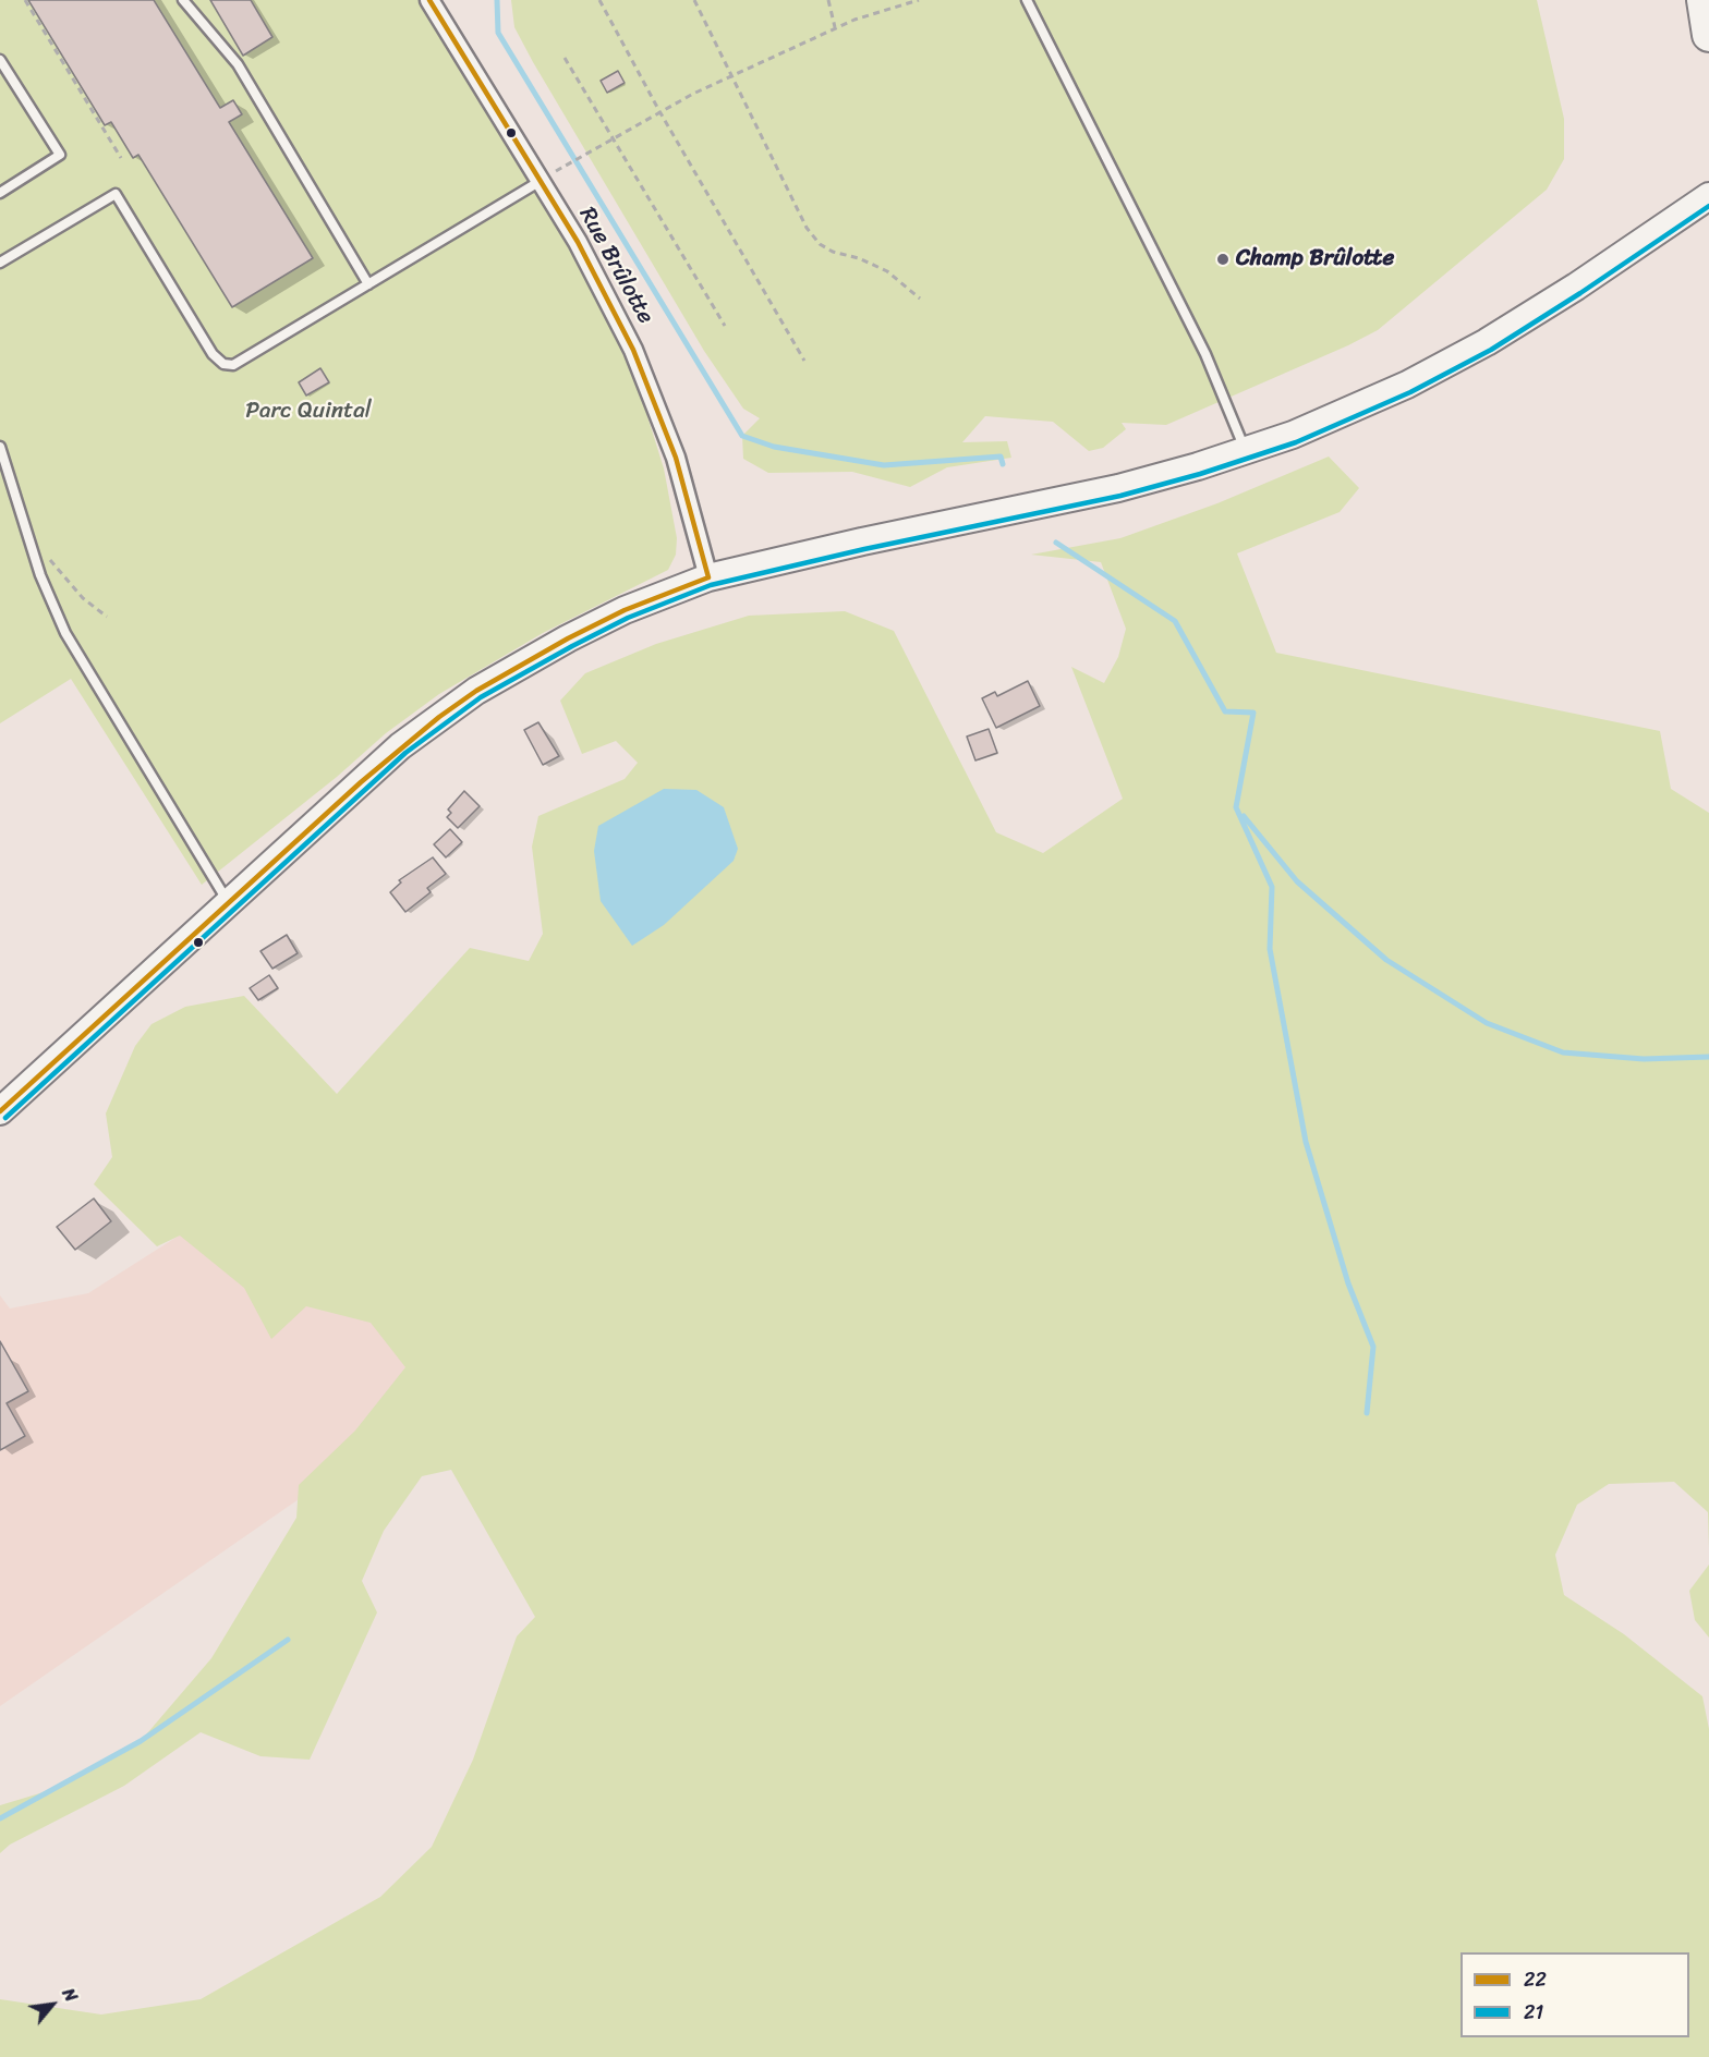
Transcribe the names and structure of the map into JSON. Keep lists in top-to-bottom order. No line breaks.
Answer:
{"streets":{"street":["Rue Brûlotte"]},"parks":["Parc Quintal"],"places":["Champ Brûlotte"],"lines":["transit line 22","transit line 21"],"legend":["22","21"],"north":"top right"}
